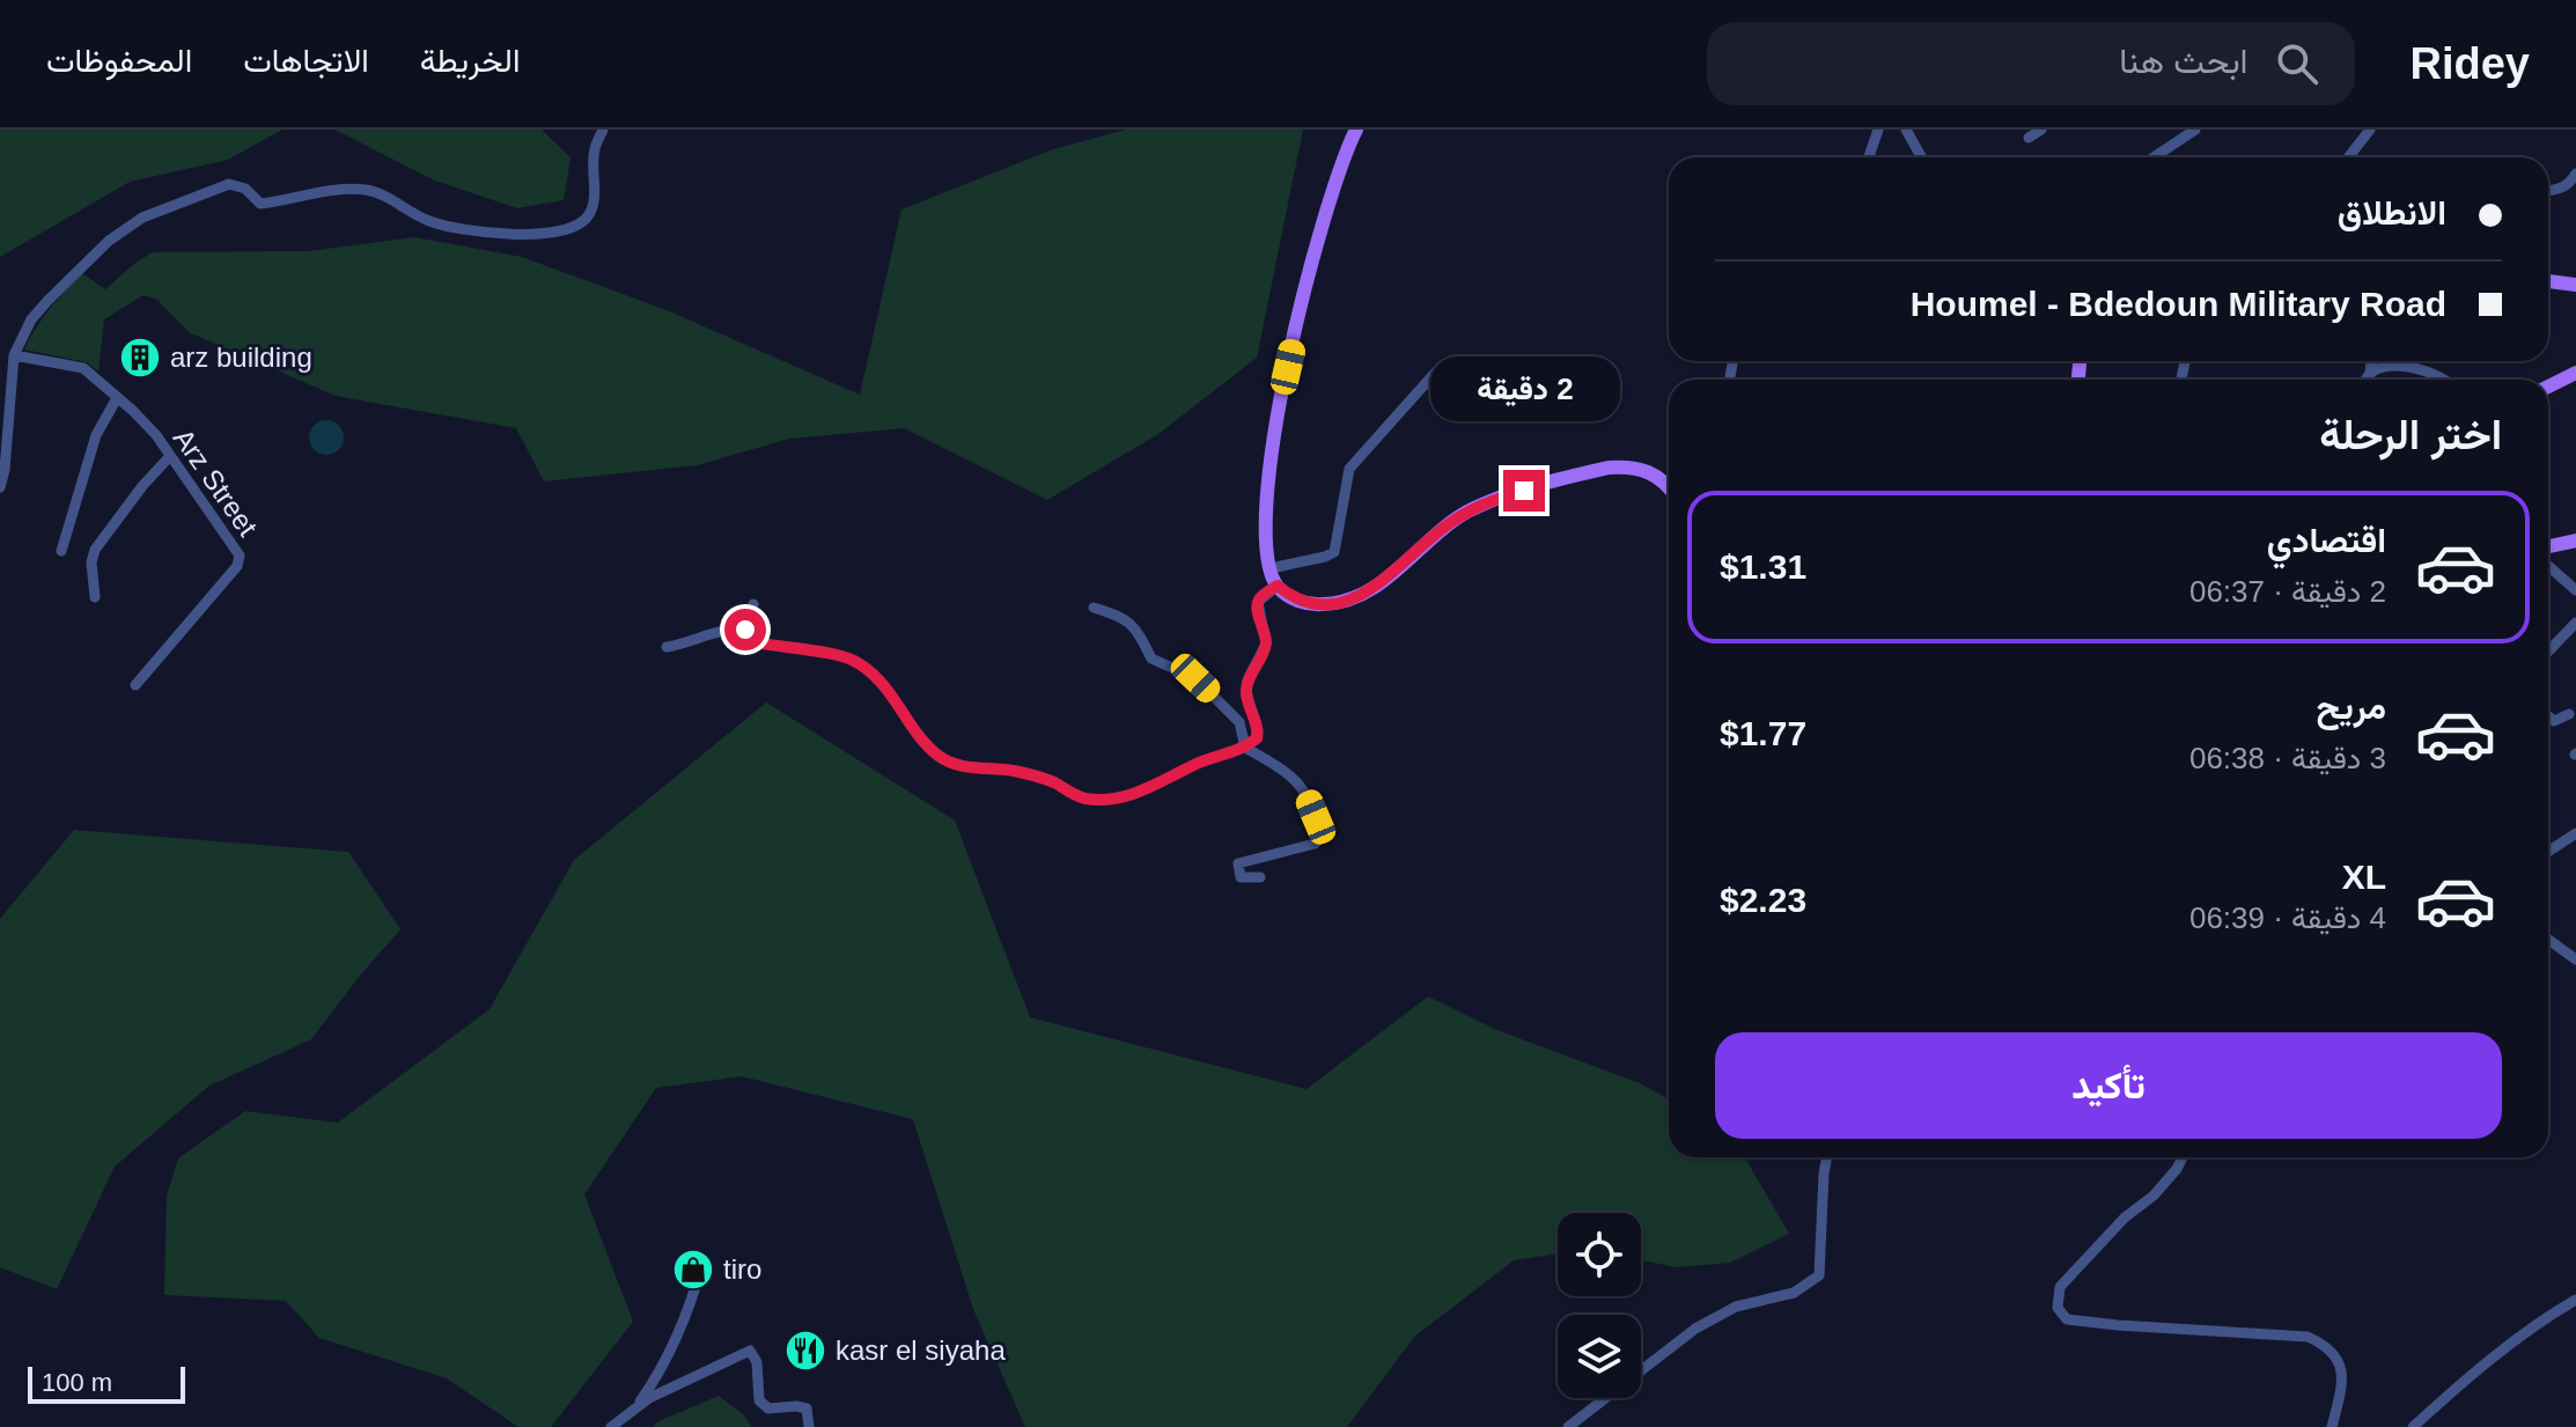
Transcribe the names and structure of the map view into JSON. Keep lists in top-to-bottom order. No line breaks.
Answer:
{"streets":{"street":["Arz Street"]},"places":{"building":["arz building"],"shop":["tiro"],"restaurant":["kasr el siyaha"]},"scale_bar":"100 m","page":{"header":"Ridey","search":"ابحث هنا","nav":["الخريطة","الاتجاهات","المحفوظات"],"banner":["الانطلاق","Houmel - Bdedoun Military Road"],"bubble":"2 دقيقة","heading":"اختر الرحلة","list":[{"name":"اقتصادي","note":"2 دقيقة · 06:37","value":"$1.31"},{"name":"مريح","note":"3 دقيقة · 06:38","value":"$1.77"},{"name":"XL","note":"4 دقيقة · 06:39","value":"$2.23"}],"buttons":"تأكيد","scale":"100 m"}}
